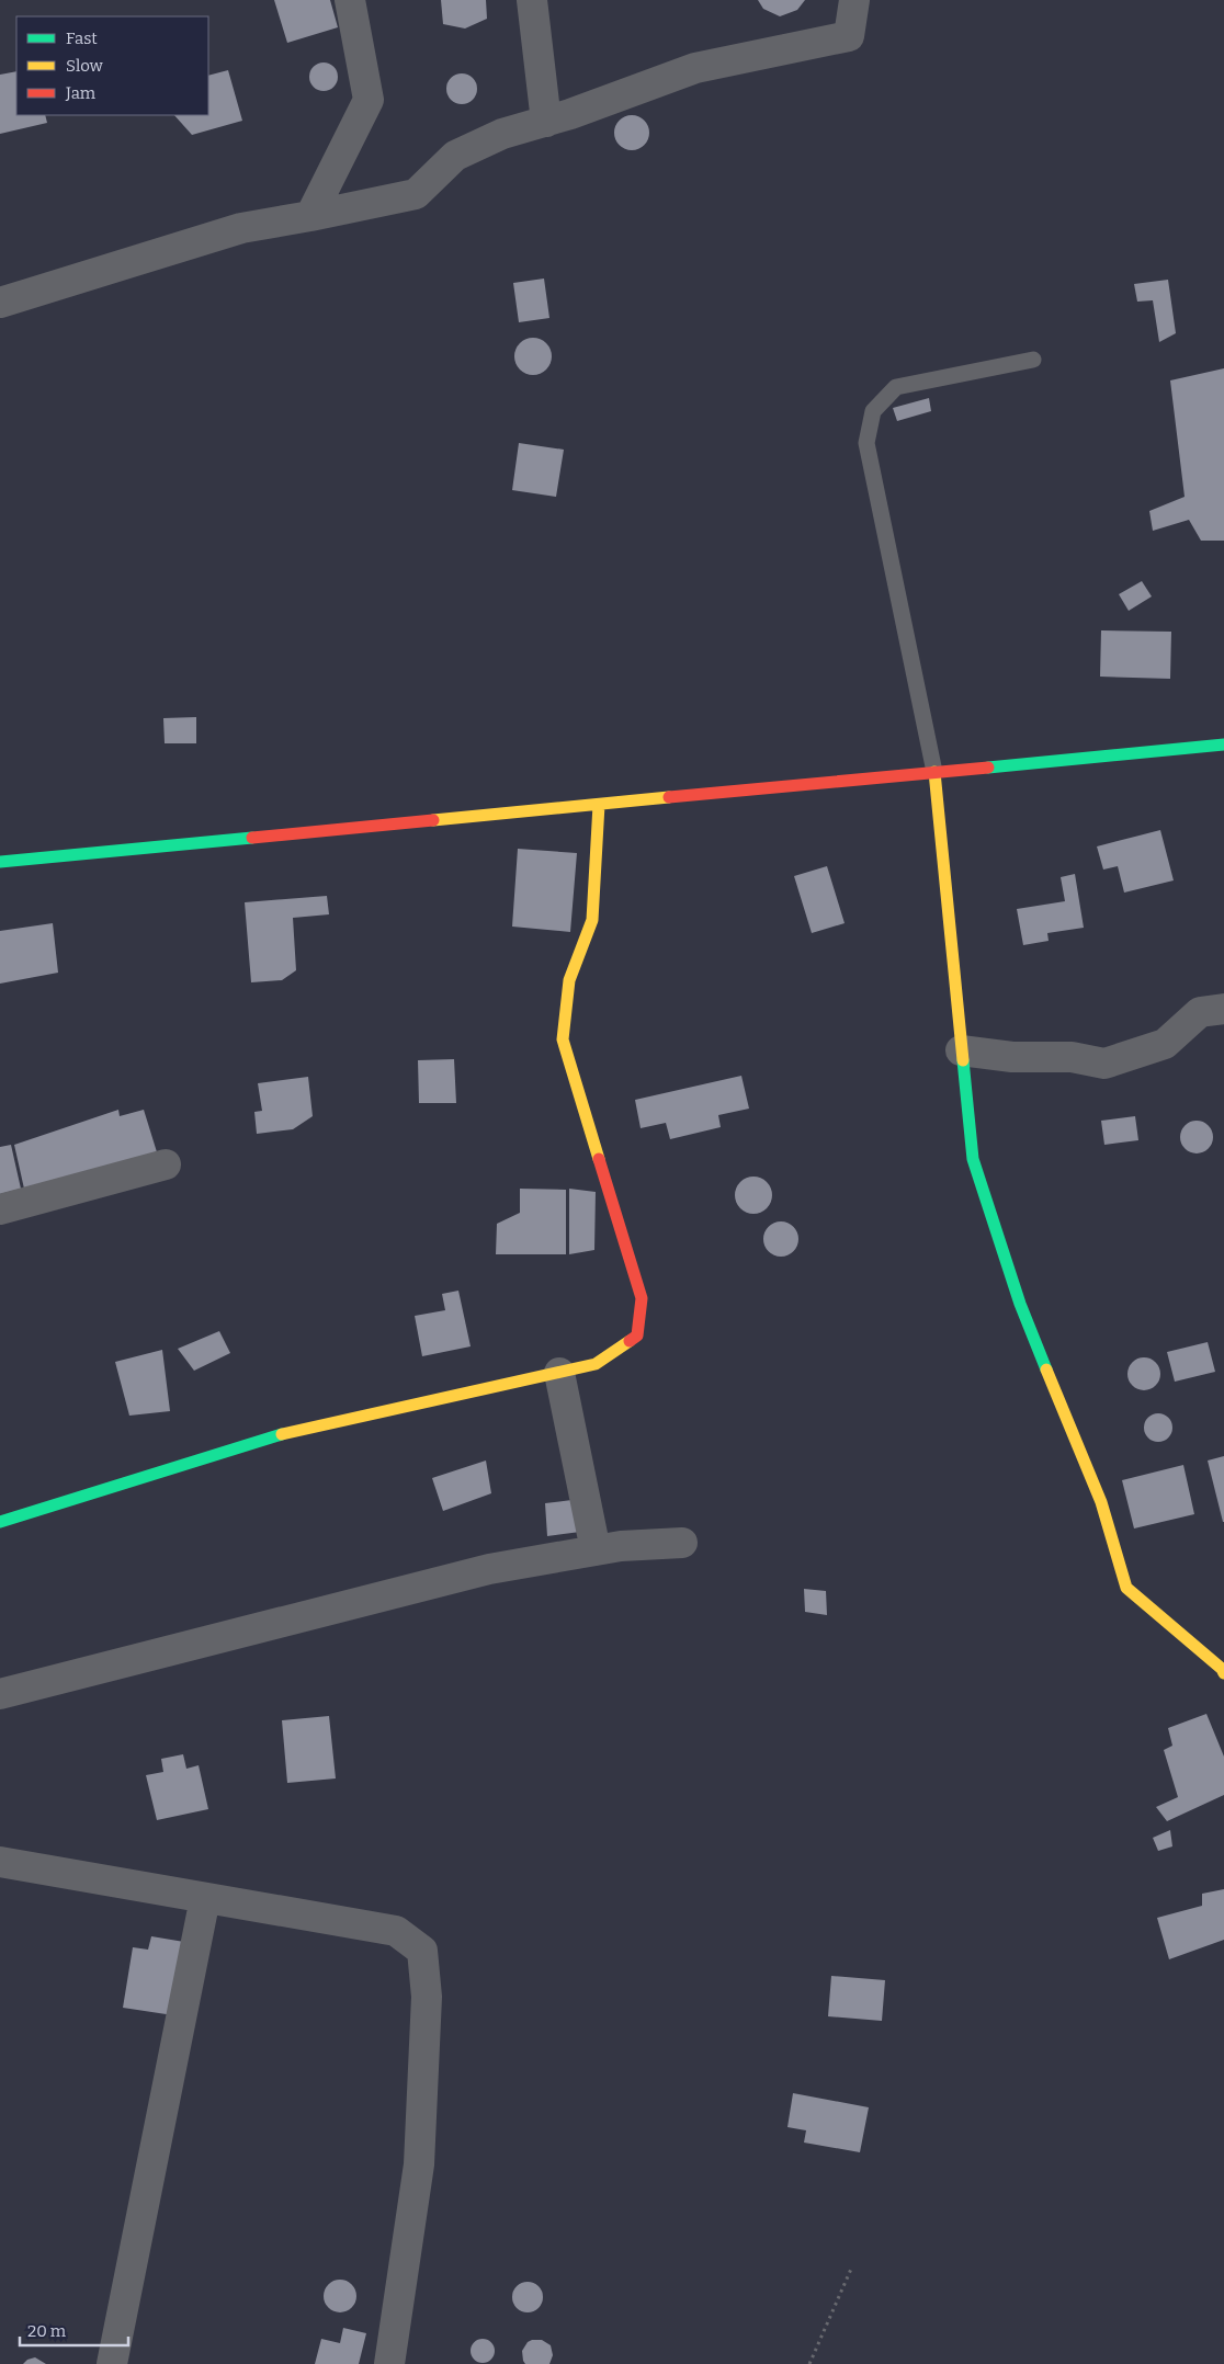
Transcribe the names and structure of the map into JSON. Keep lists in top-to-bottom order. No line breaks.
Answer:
{"legend":["Fast","Slow","Jam"],"scale_bar":"20 m"}
